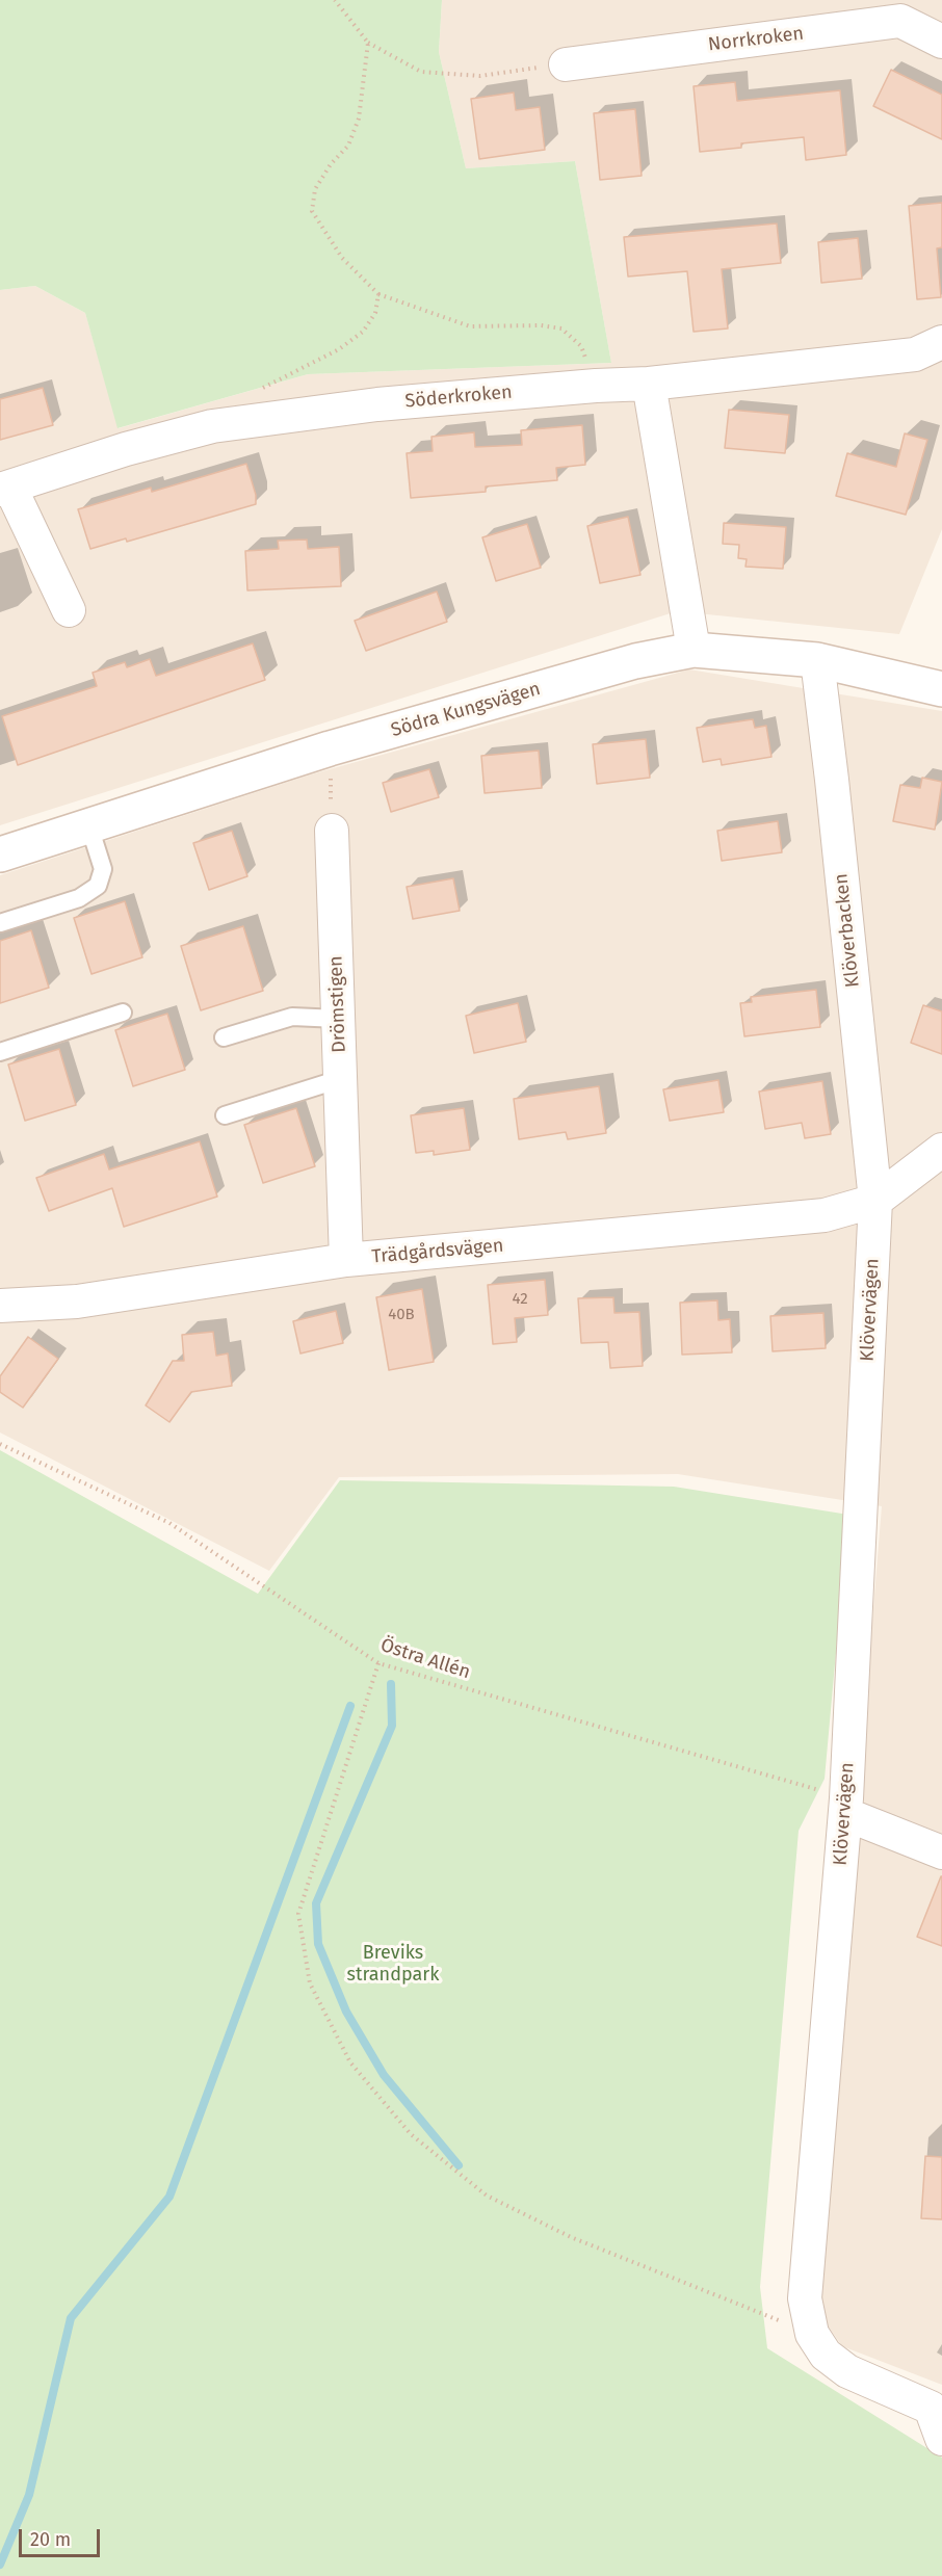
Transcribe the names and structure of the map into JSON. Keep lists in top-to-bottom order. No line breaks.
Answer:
{"streets":{"street":["Norrkroken","Söderkroken","Södra Kungsvägen","Klöverbacken","Drömstigen","Trädgårdsvägen","Klövervägen"],"path":["Östra Allén"]},"crossings":[["Södra Kungsvägen","Klöverbacken"],["Klöverbacken","Trädgårdsvägen"],["Klöverbacken","Klövervägen"],["Drömstigen","Trädgårdsvägen"],["Trädgårdsvägen","Klövervägen"],["Klövervägen","Östra Allén"]],"parks":["Breviks strandpark"],"house_numbers":["42","40B"],"scale_bar":"20 m"}
